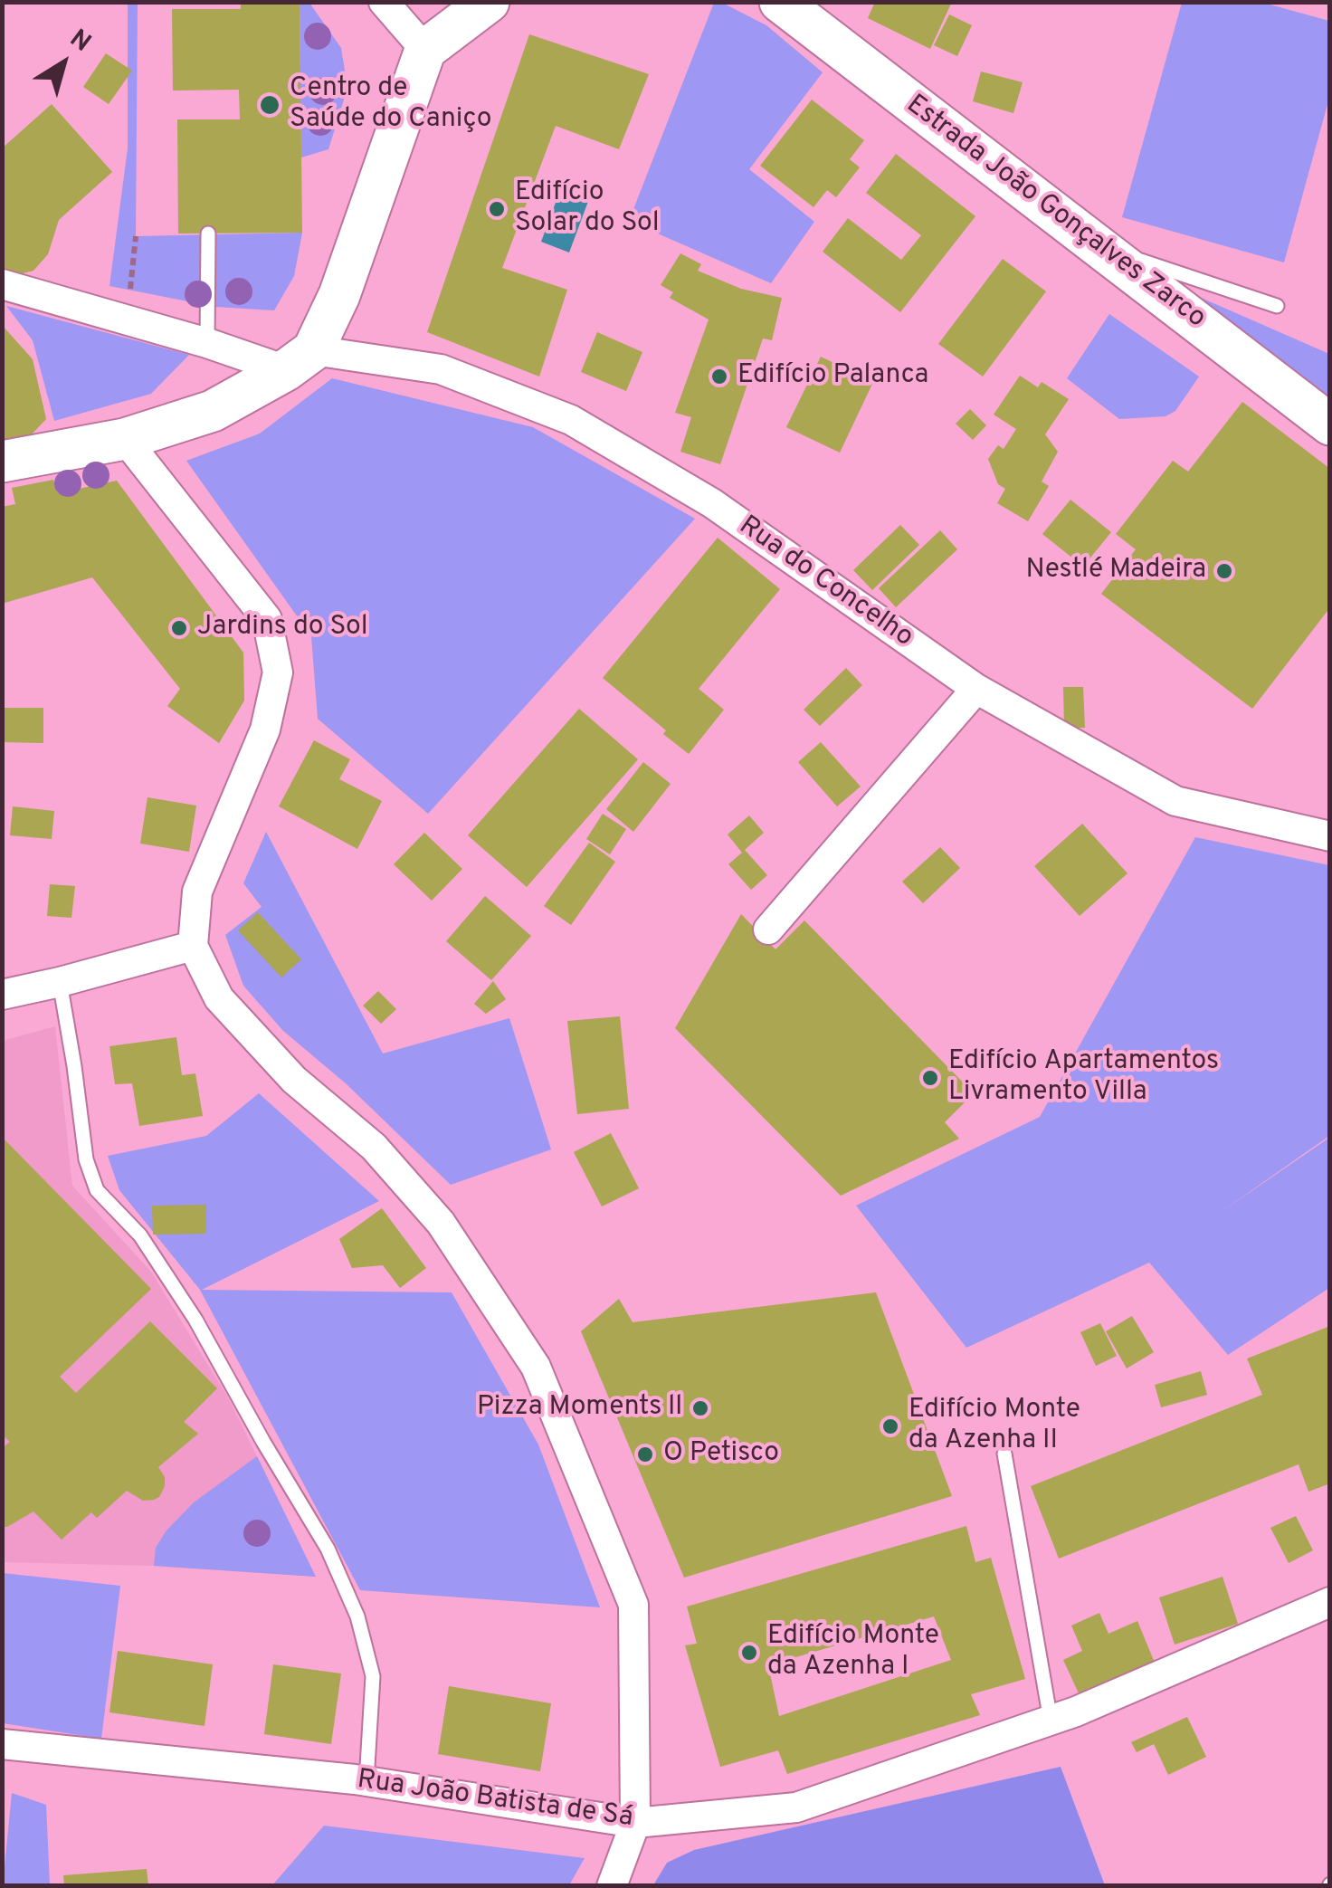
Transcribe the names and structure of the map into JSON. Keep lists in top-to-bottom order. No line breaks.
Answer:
{"streets":{"street":["Estrada João Gonçalves Zarco","Rua do Concelho","Rua João Batista de Sá"]},"places":["Centro de Saúde do Caniço","Edifício Solar do Sol","Edifício Palanca","Nestlé Madeira","Jardins do Sol","Edifício Apartamentos Livramento Villa","Pizza Moments ll","Edifício Monte da Azenha II","O Petisco","Edifício Monte da Azenha I"],"north":"top right"}
